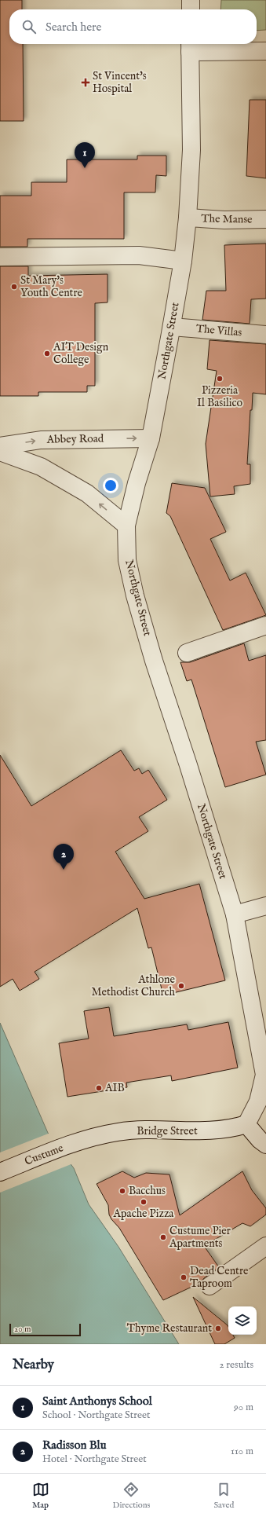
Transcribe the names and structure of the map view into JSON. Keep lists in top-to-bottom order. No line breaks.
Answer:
{"streets":{"street":["The Manse","The Villas","Northgate Street","Abbey Road","Bridge Street","Custume"]},"crossings":[["The Manse","Northgate Street"],["The Villas","Northgate Street"],["Northgate Street","Abbey Road"],["Northgate Street","Bridge Street"],["Bridge Street","Custume"]],"one_way":["Abbey Road"],"places":{"health":["St Vincent's Hospital"],"other":["St Mary's Youth Centre","AIT Design College","Pizzeria Il Basilico","Athlone Methodist Church","AIB","Bacchus","Apache Pizza","Custume Pier Apartments","Dead Centre Taproom","Thyme Restaurant"]},"scale_bar":"20 m","page":{"search":"Search here","pins":["1","2"],"scale":"20 m","heading":["Nearby","2 results"],"list":[{"mark":"1","name":"Saint Anthonys School","note":"School · Northgate Street","value":"90 m"},{"mark":"2","name":"Radisson Blu","note":"Hotel · Northgate Street","value":"110 m"}],"nav":["Map","Directions","Saved"]}}
